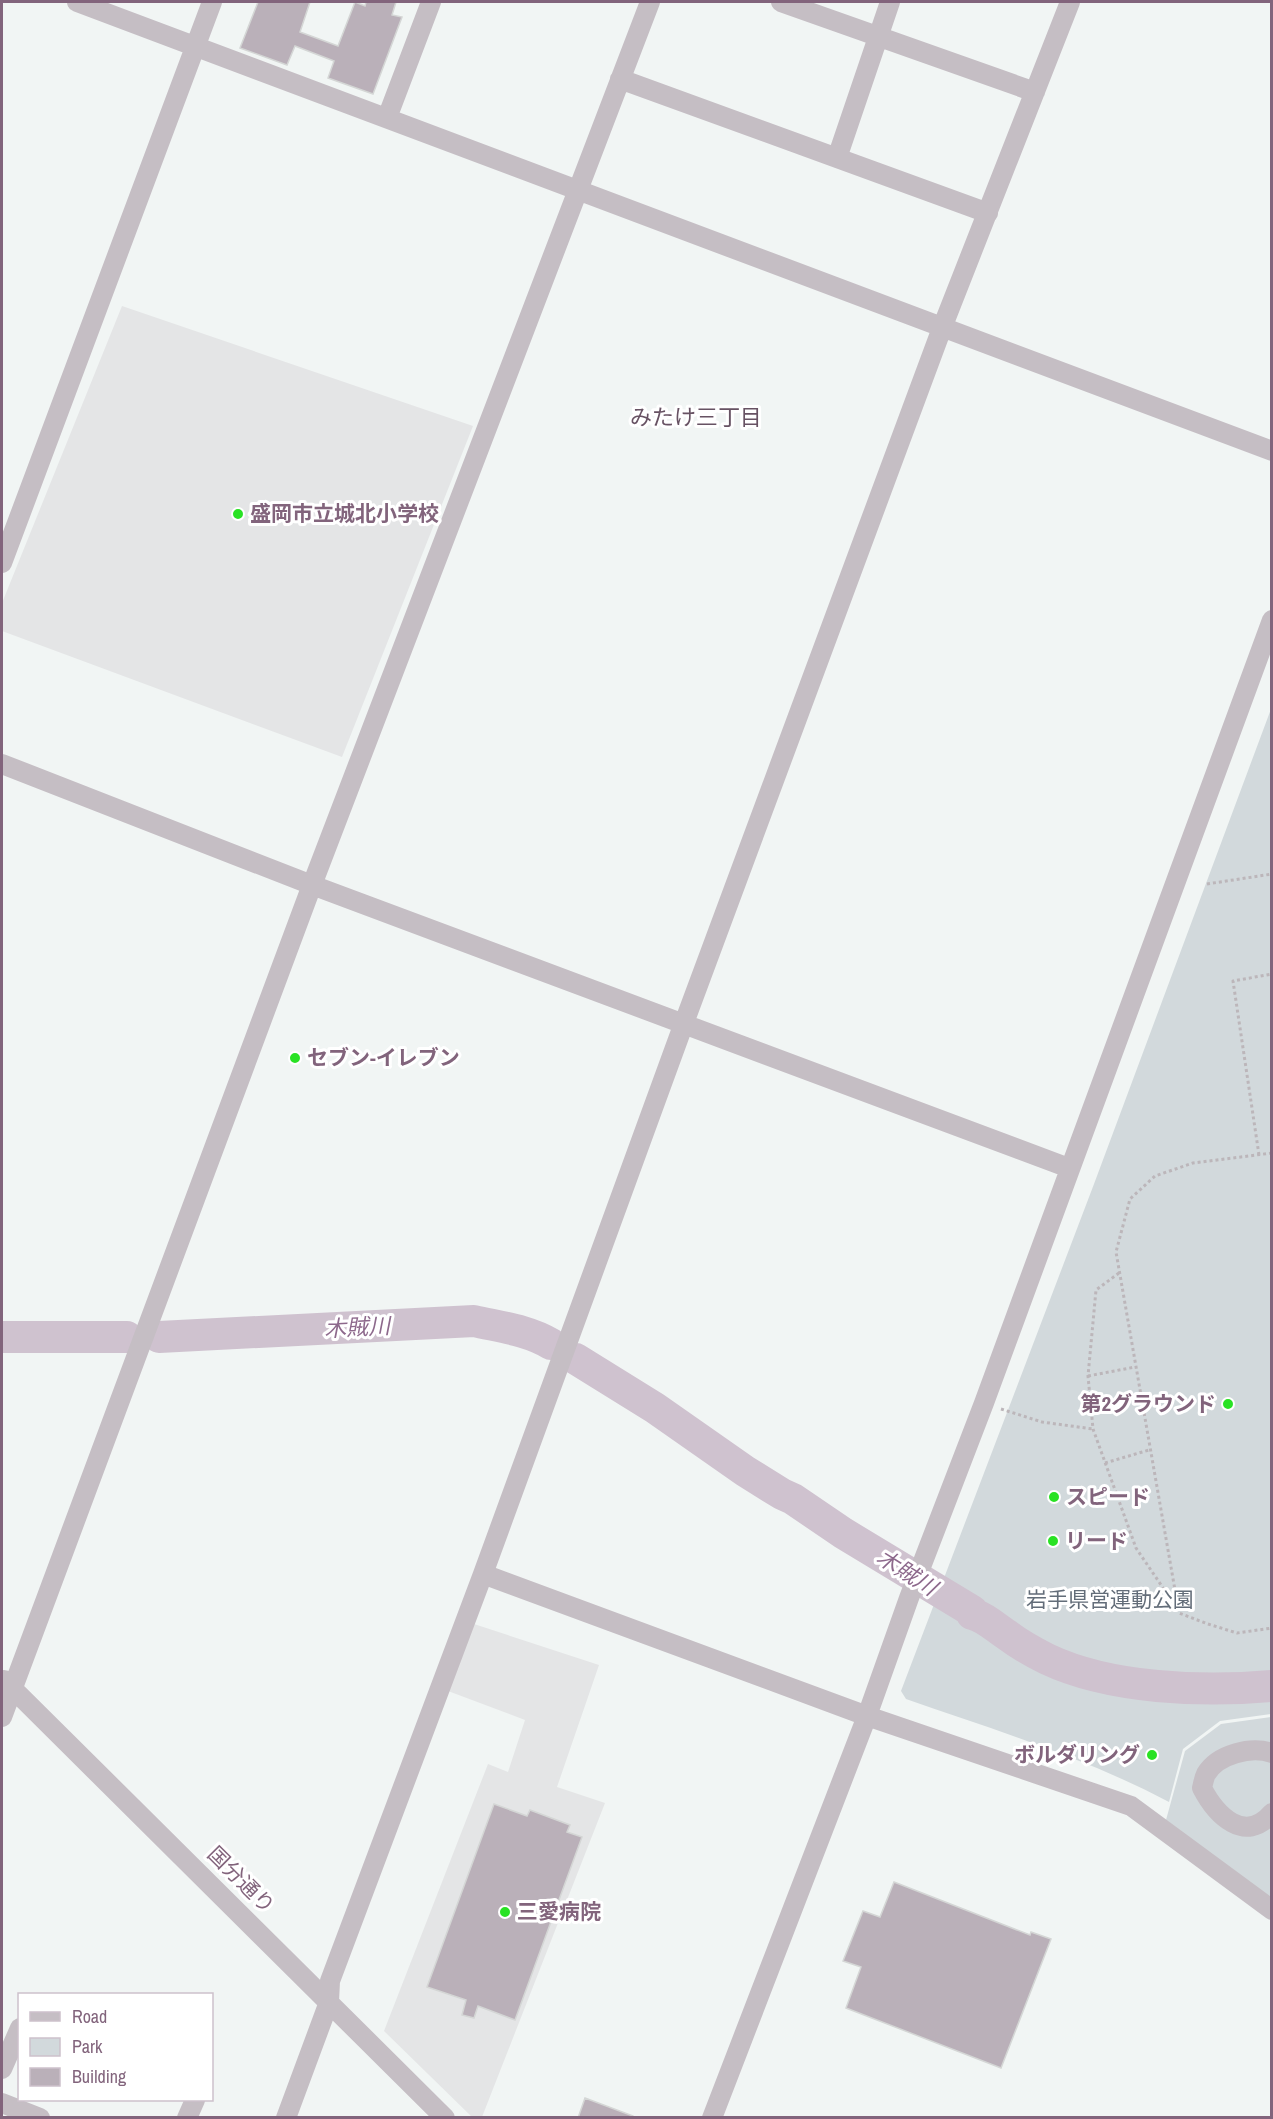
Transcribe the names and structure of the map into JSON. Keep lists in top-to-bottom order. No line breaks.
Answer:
{"streets":{"street":["国分通り"]},"districts":["みたけ三丁目"],"water":["木賊川"],"parks":["岩手県営運動公園"],"places":["盛岡市立城北小学校","セブン-イレブン","第2グラウンド","スピード","リード","ボルダリング","三愛病院"],"legend":["Road","Park","Building"]}
